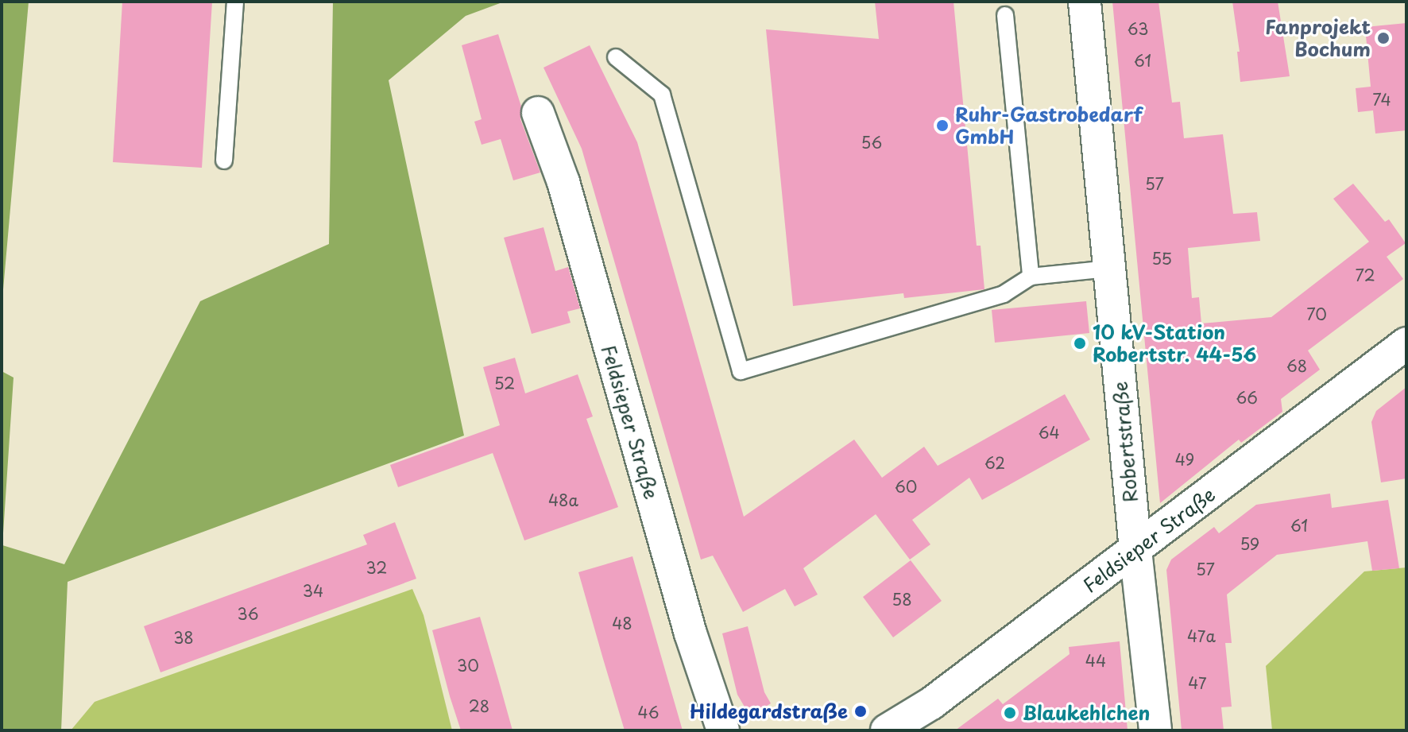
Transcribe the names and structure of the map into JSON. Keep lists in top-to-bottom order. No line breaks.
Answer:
{"streets":{"street":["Feldsieper Straße","Robertstraße"]},"crossings":[["Feldsieper Straße","Robertstraße"]],"places":["Fanprojekt Bochum","Ruhr-Gastrobedarf GmbH","10 kV-Station Robertstr. 44-56","Hildegardstraße","Blaukehlchen"],"house_numbers":["63","61","74","56","57","55","72","70","68","52","66","64","49","62","60","48a","61","59","32","57","34","58","36","48","47a","38","44","30","47","28","46"]}
